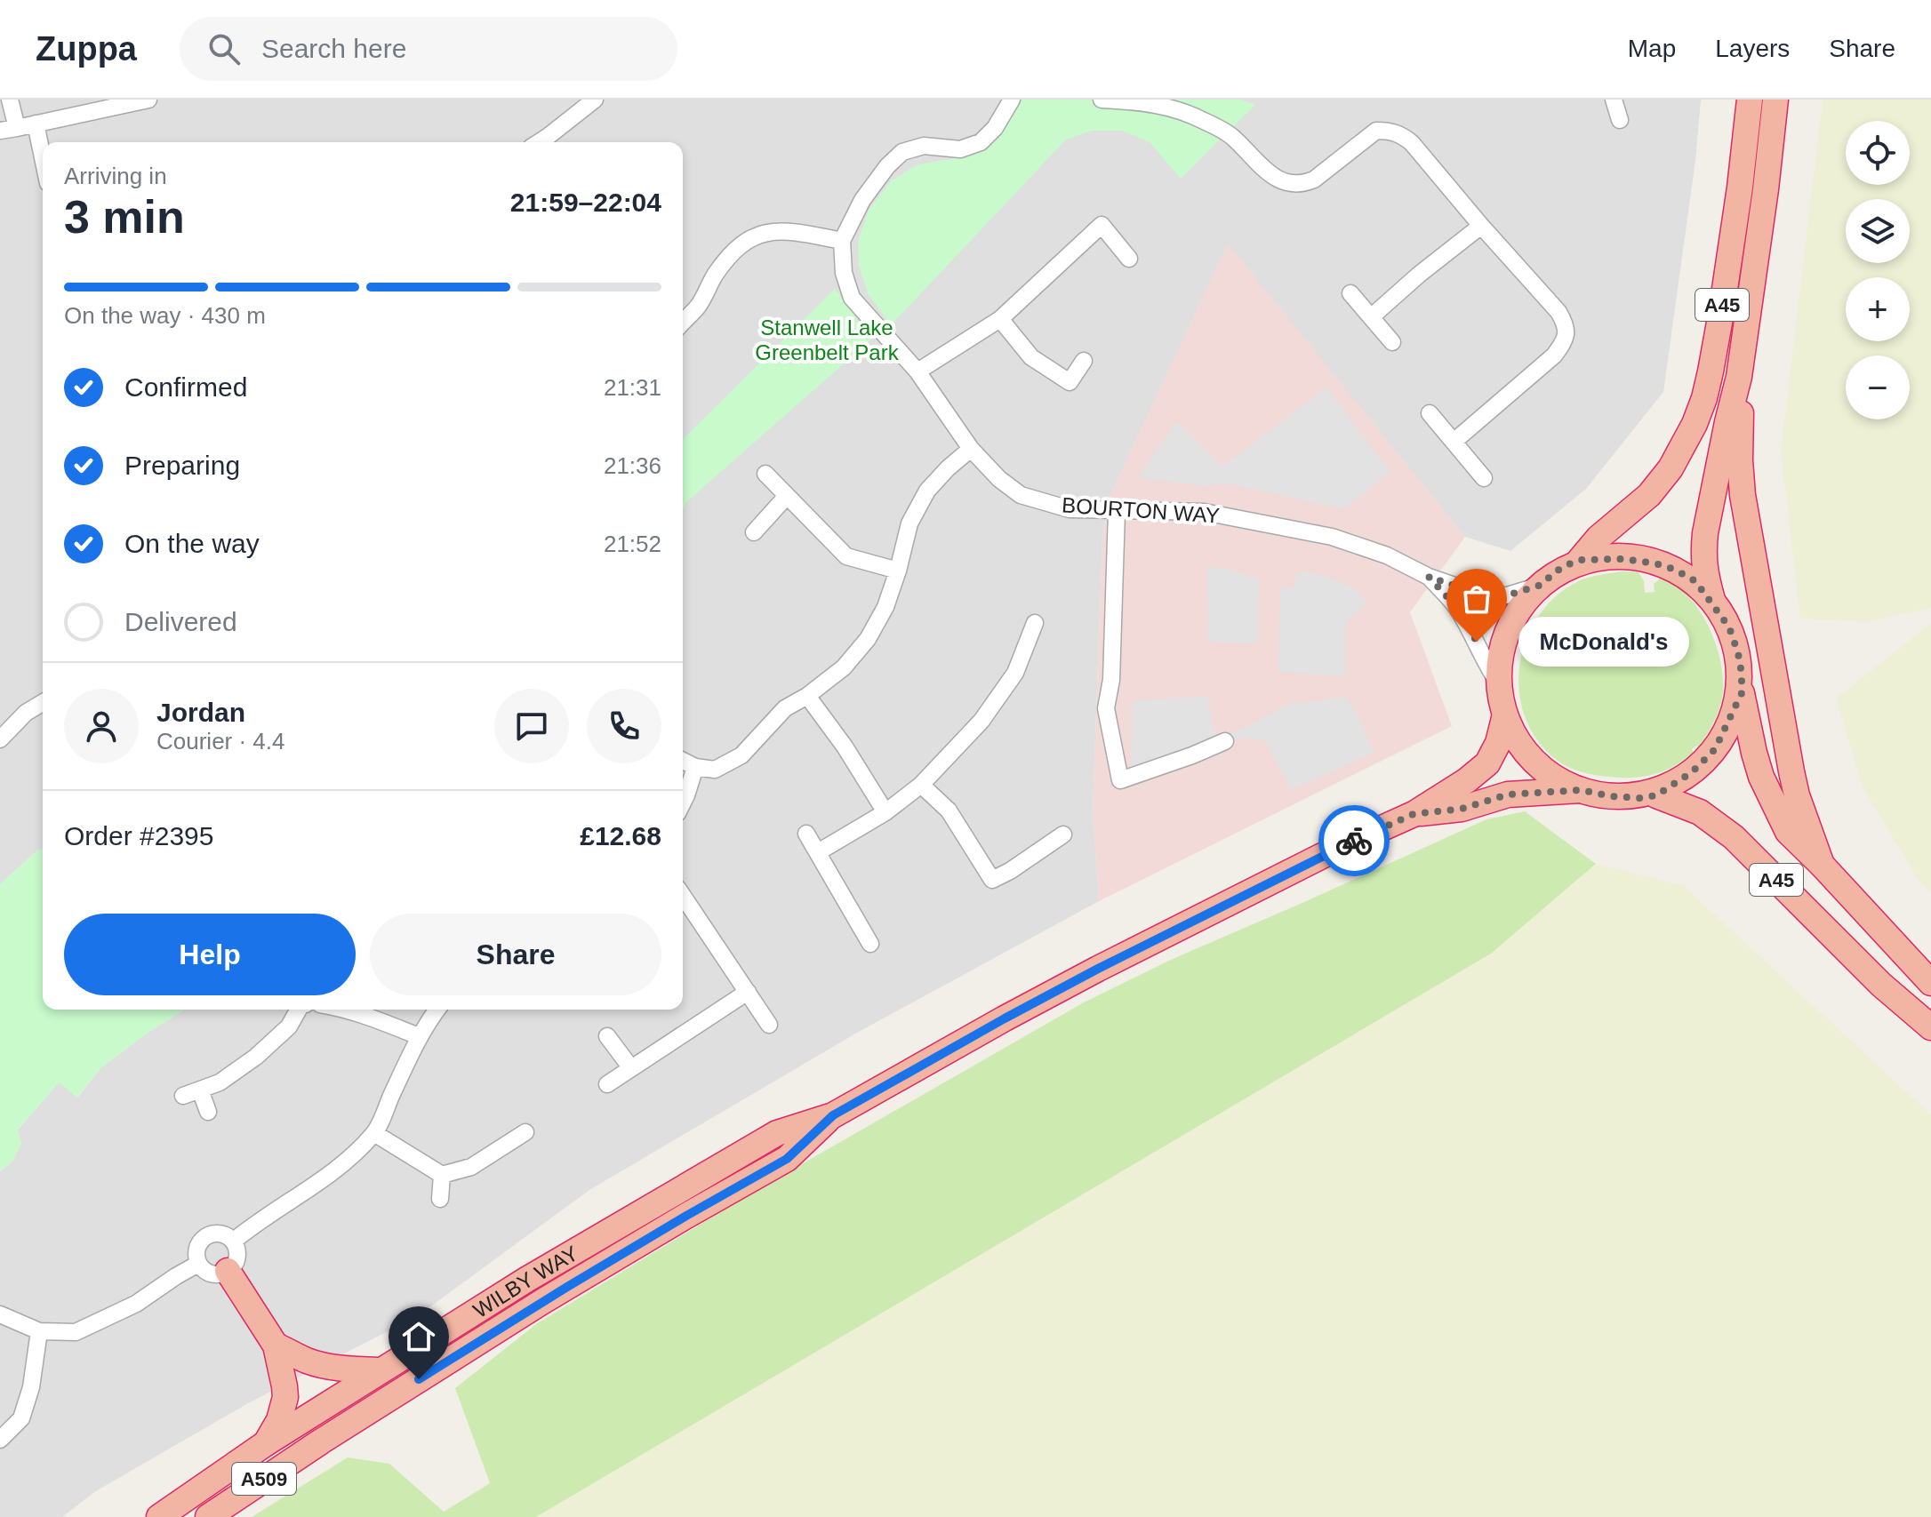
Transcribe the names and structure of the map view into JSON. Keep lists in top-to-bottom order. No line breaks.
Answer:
{"streets":{"highway":["A45","WILBY WAY","A509"],"street":["BOURTON WAY"]},"crossings":[["A45","BOURTON WAY"],["A45","WILBY WAY"],["BOURTON WAY","WILBY WAY"]],"parks":["Stanwell Lake Greenbelt Park"],"places":["McDonald's"],"page":{"header":"Zuppa","search":"Search here","nav":["Map","Layers","Share"],"map_buttons":["+","−"],"heading":["3 min","Arriving in","21:59–22:04"],"panel":["Jordan","Courier · 4.4","Order #2395","£12.68"],"bar":"On the way · 430 m","list":[["Confirmed","21:31"],["Preparing","21:36"],["On the way","21:52"],"Delivered"],"bubble":"McDonald's","buttons":["Help","Share"]}}
